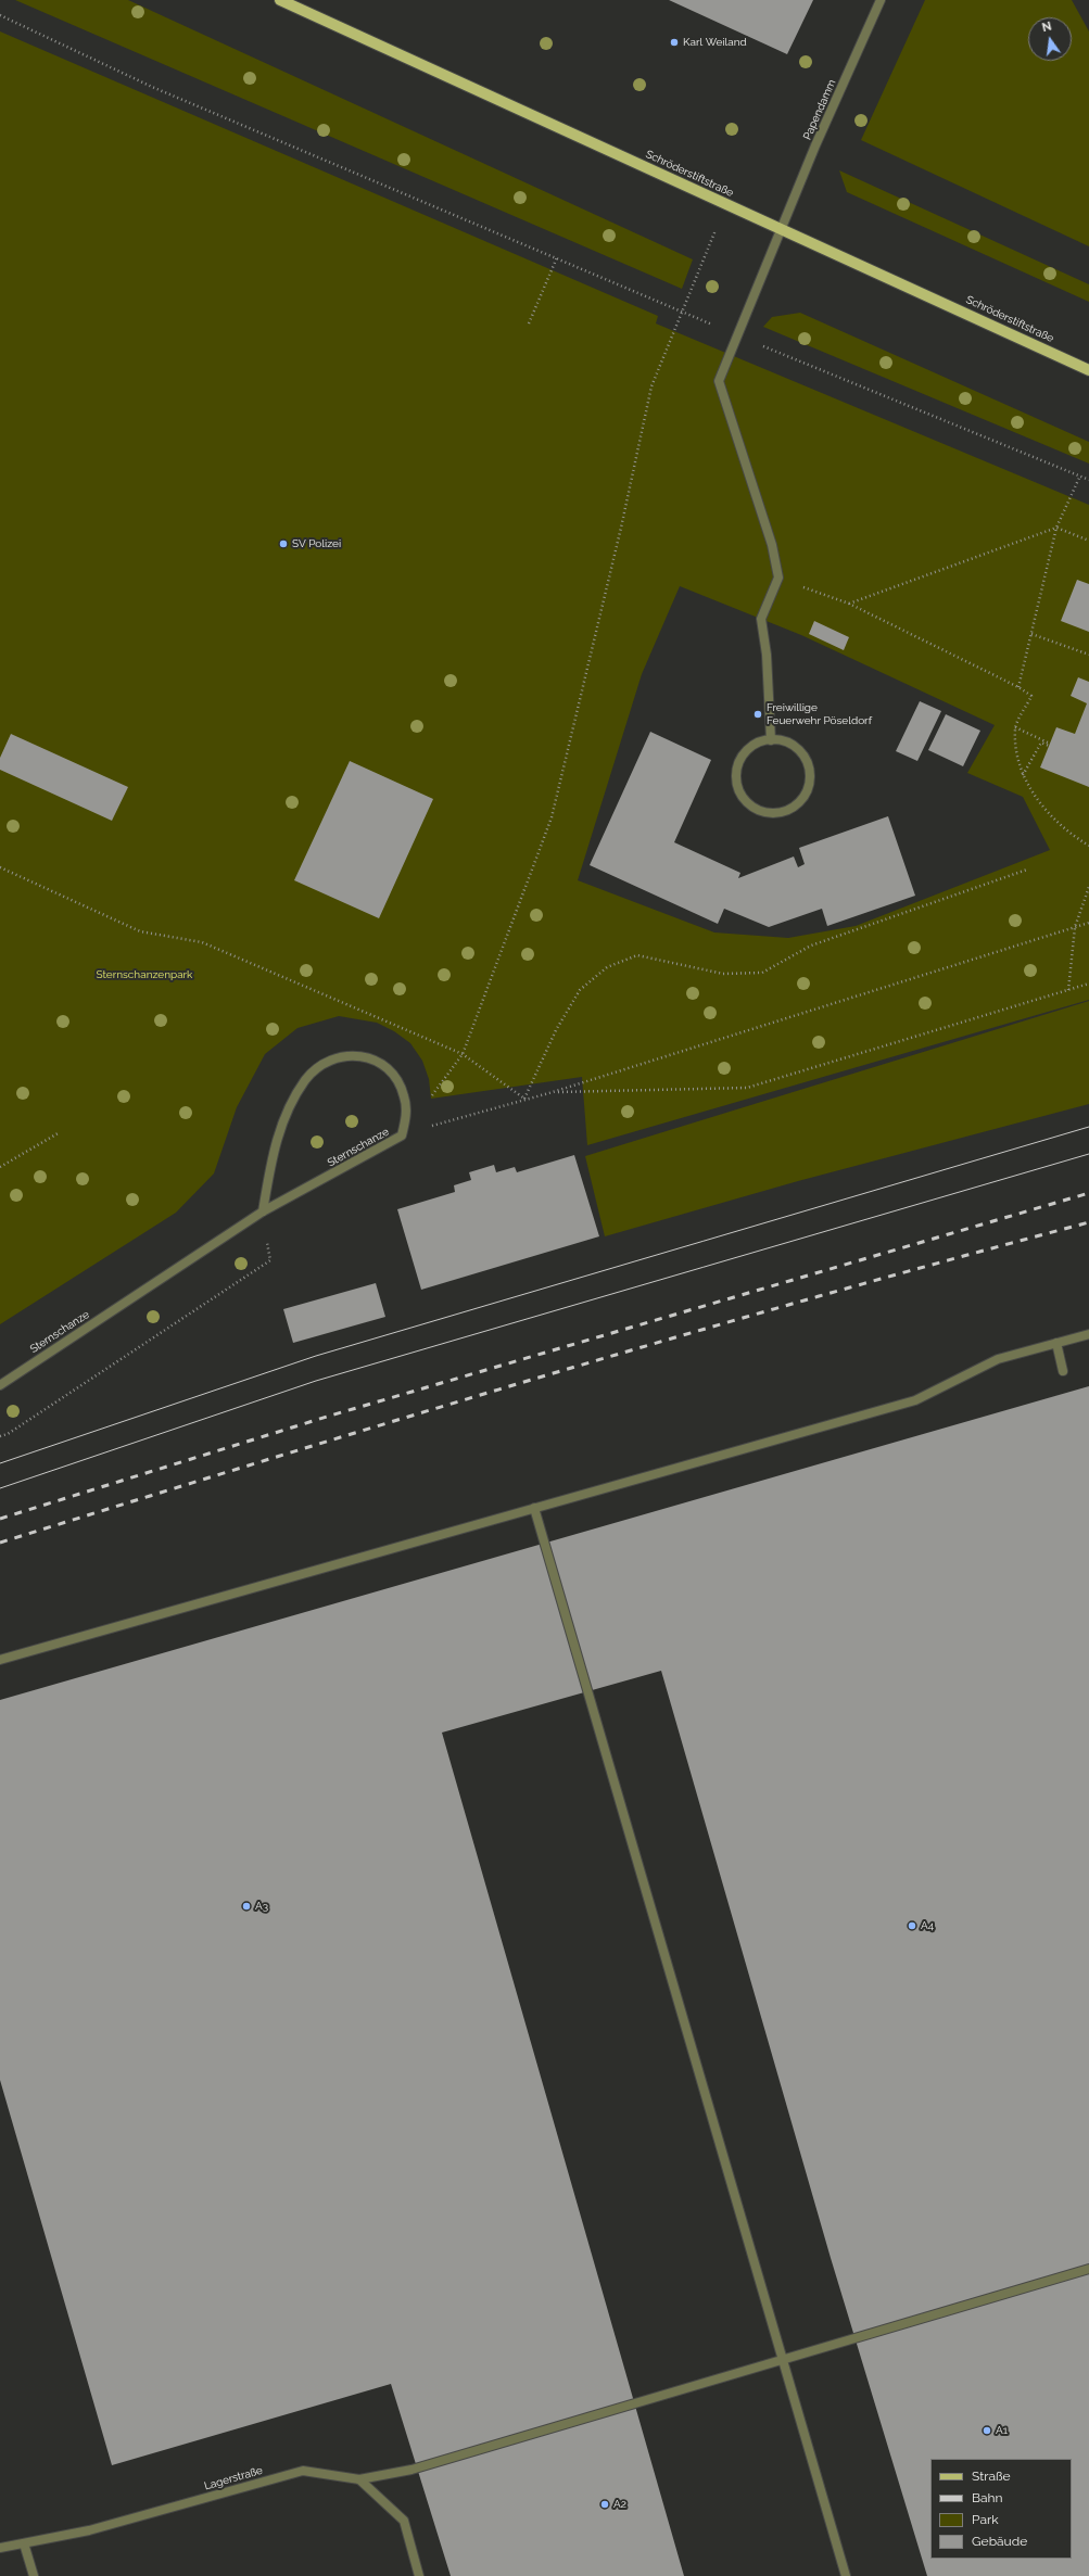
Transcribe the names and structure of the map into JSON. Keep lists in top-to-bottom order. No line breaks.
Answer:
{"streets":{"main road":["Schröderstiftstraße"],"street":["Papendamm","Sternschanze","Lagerstraße"]},"crossings":[["Papendamm","Schröderstiftstraße"]],"parks":["Sternschanzenpark"],"places":["Karl Weiland","SV Polizei","Freiwillige Feuerwehr Pöseldorf","A3","A4","A1","A2"],"legend":["Straße","Bahn","Park","Gebäude"],"north":"top"}
